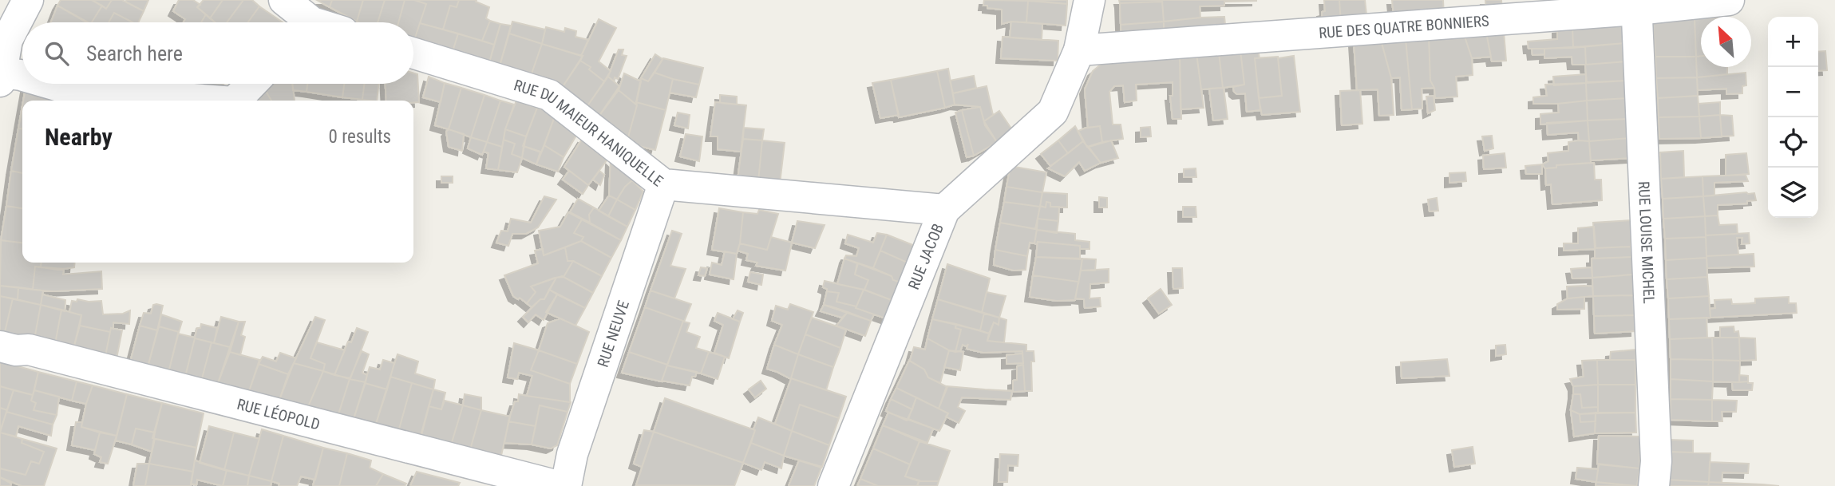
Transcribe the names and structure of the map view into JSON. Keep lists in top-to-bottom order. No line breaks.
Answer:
{"streets":{"street":["RUE DES QUATRE BONNIERS","RUE DU MAIEUR HANIQUELLE","RUE LOUISE MICHEL","RUE JACOB","RUE NEUVE","RUE LÉOPOLD"]},"crossings":[["RUE DES QUATRE BONNIERS","RUE LOUISE MICHEL"],["RUE DES QUATRE BONNIERS","RUE JACOB"],["RUE DU MAIEUR HANIQUELLE","RUE JACOB"],["RUE DU MAIEUR HANIQUELLE","RUE NEUVE"]],"north":"top left","page":{"map_buttons":["+","−"],"search":"Search here","heading":["Nearby","0 results"]}}
